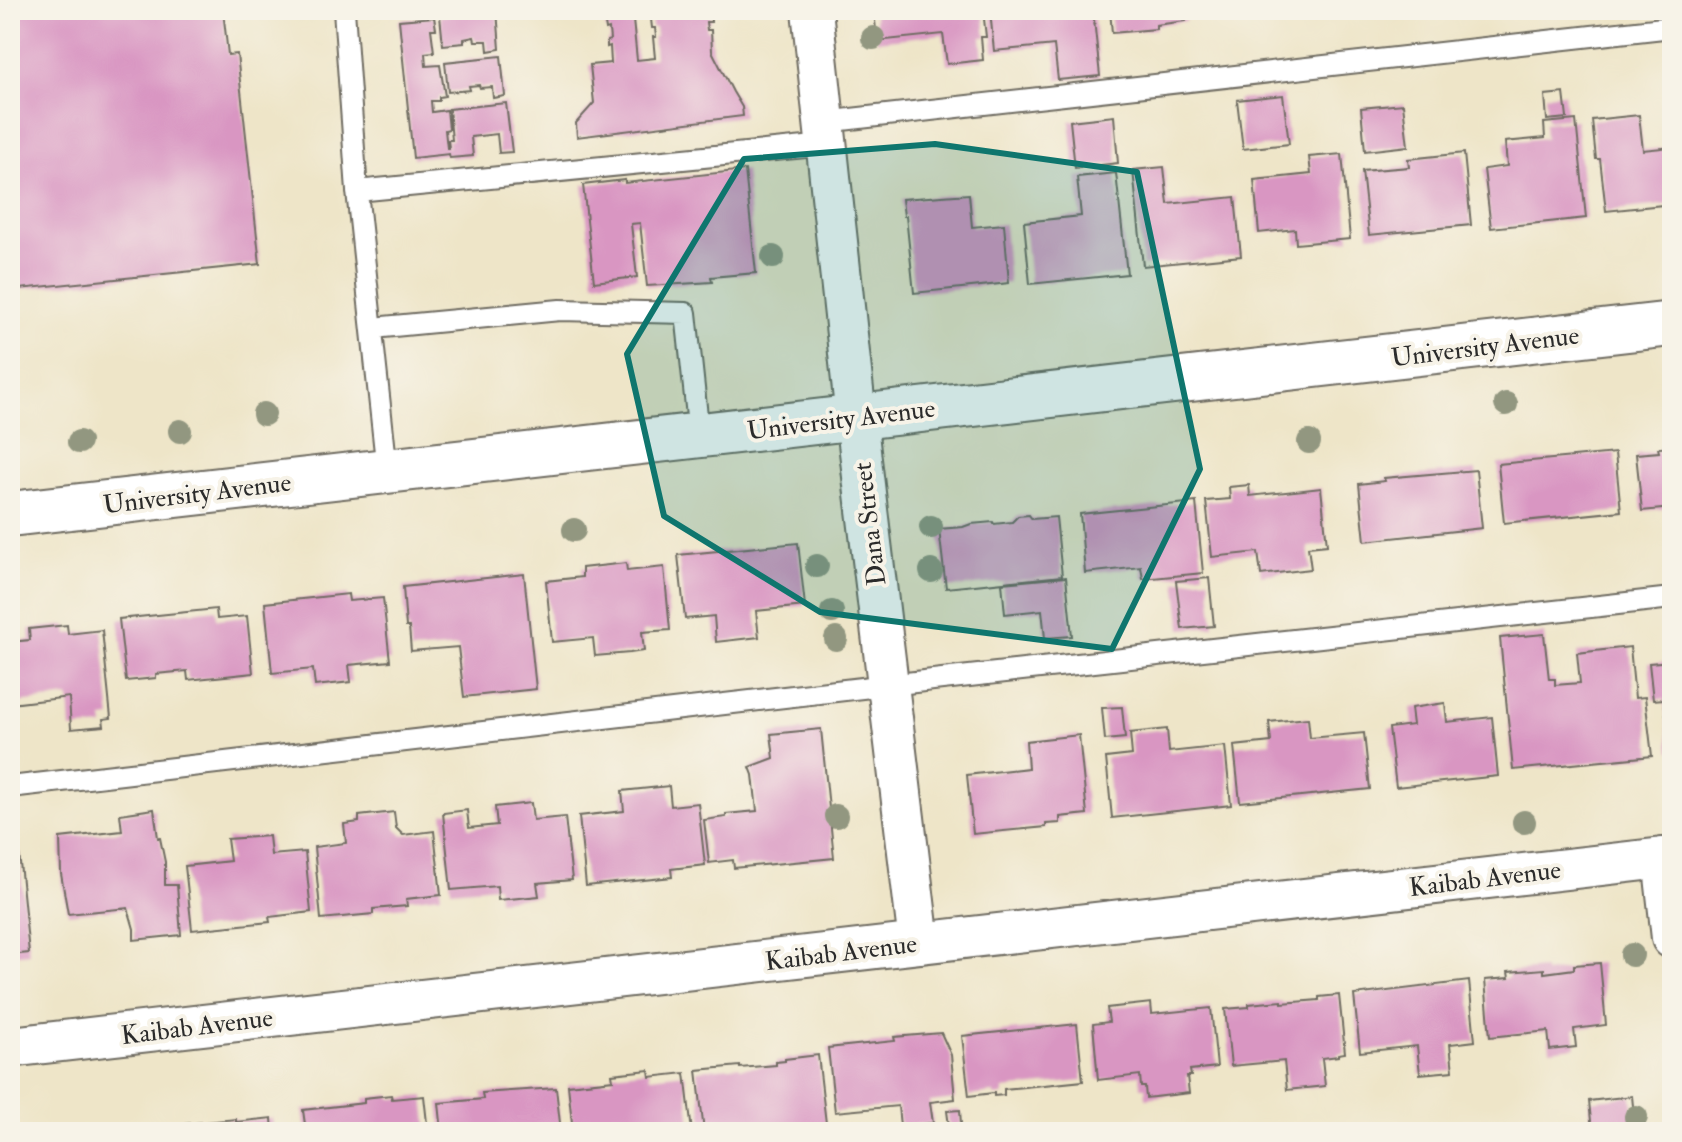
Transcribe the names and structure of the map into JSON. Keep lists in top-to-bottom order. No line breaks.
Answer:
{"streets":{"street":["University Avenue","Dana Street","Kaibab Avenue"]},"crossings":[["University Avenue","Dana Street"],["Dana Street","Kaibab Avenue"]]}
